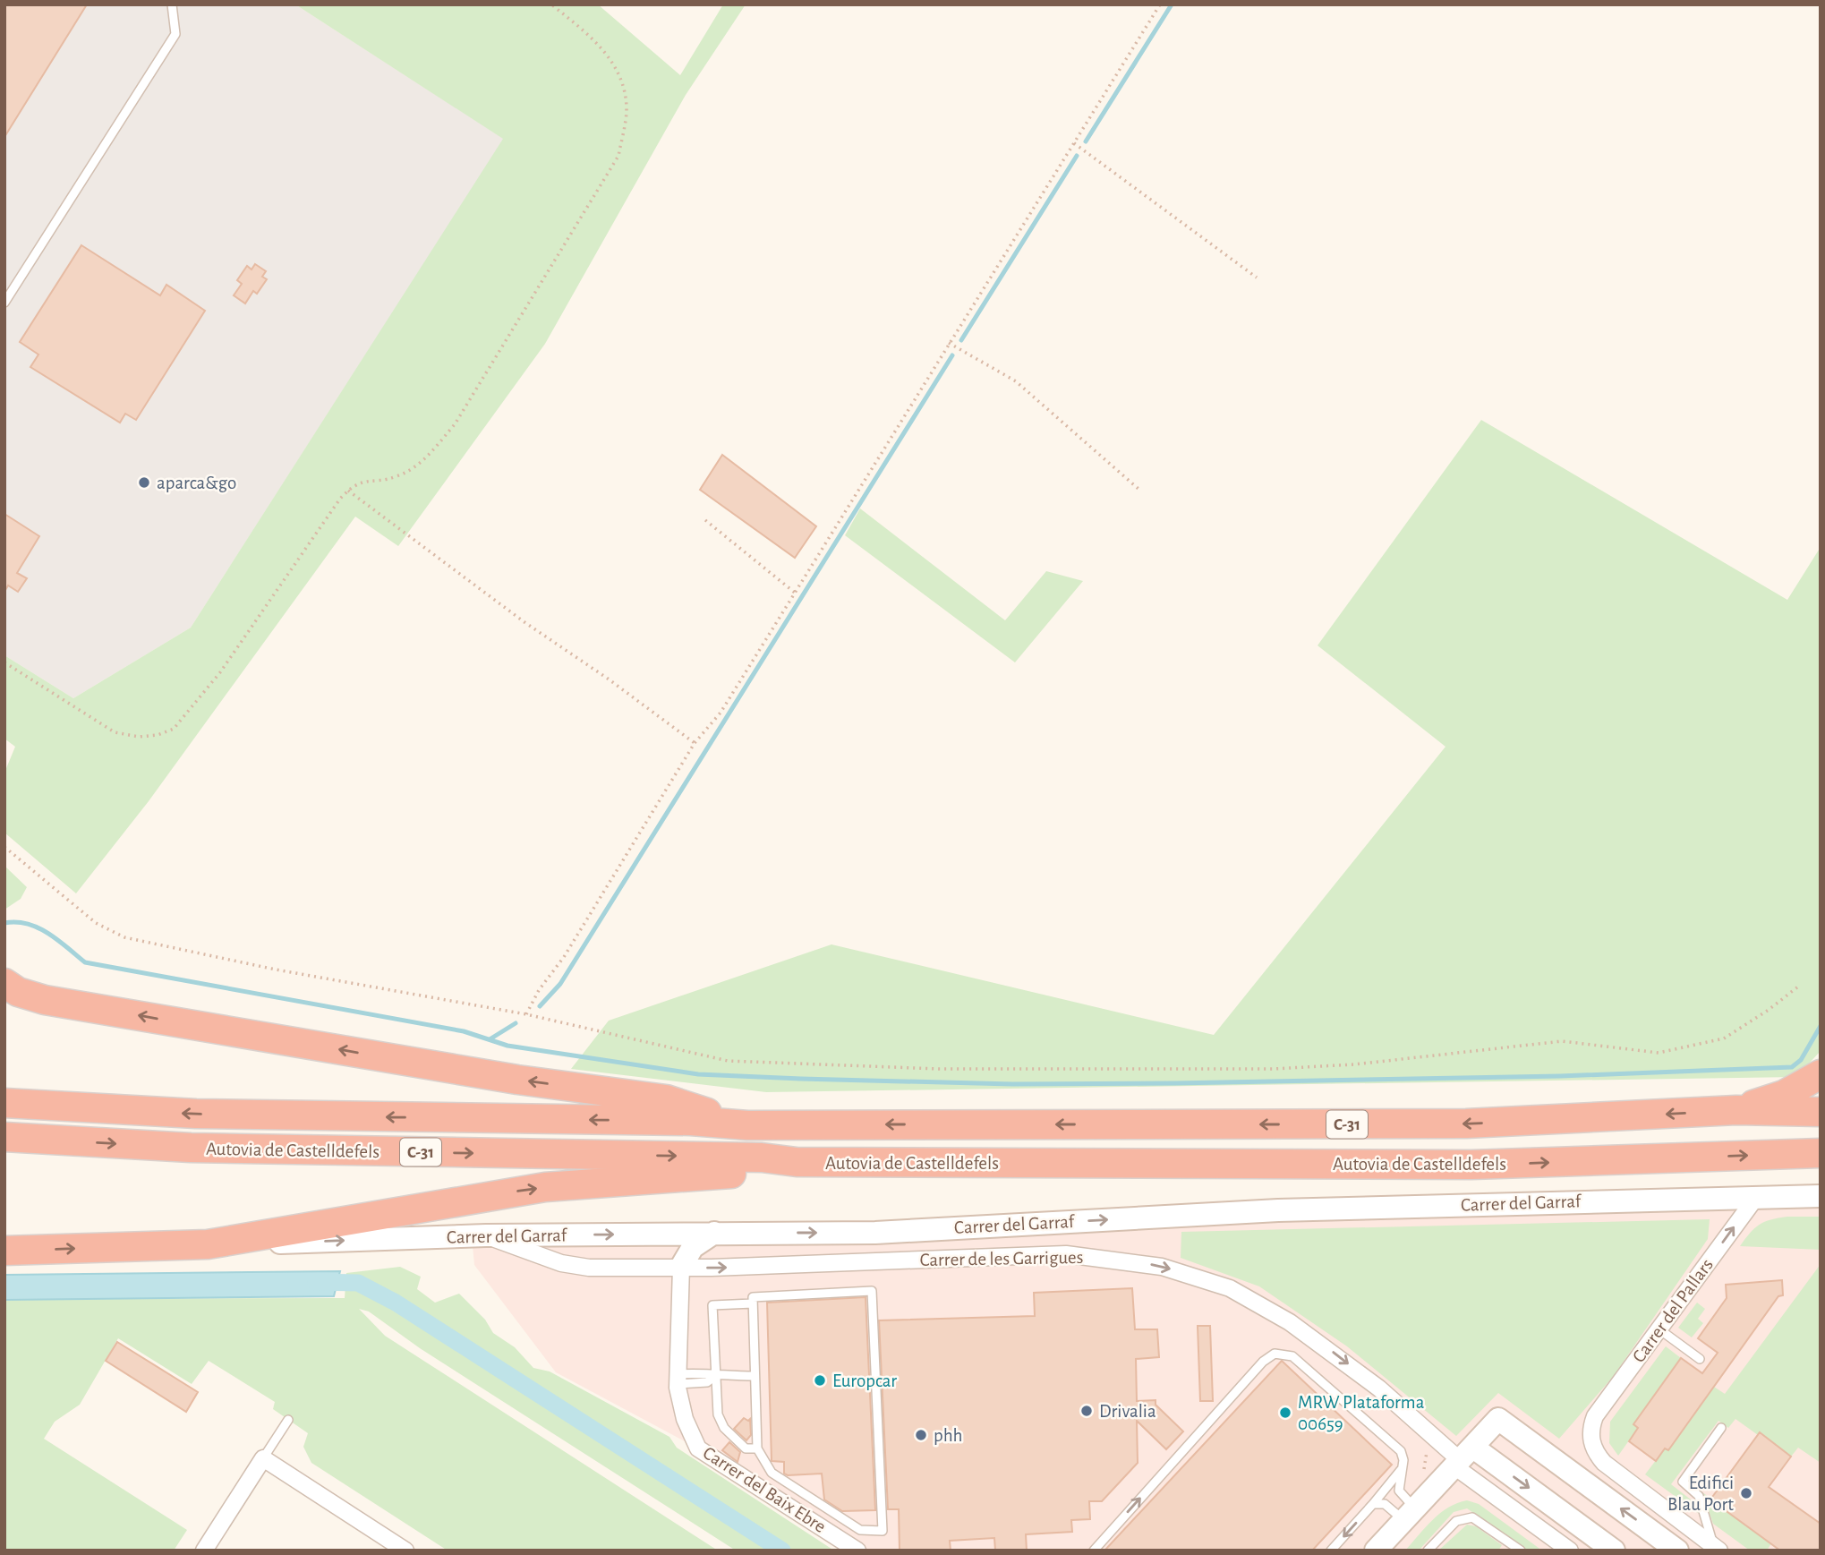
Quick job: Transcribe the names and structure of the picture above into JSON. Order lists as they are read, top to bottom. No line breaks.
{"streets":{"highway":["C-31","Autovia de Castelldefels"],"main road":["Carrer del Garraf"],"street":["Carrer de les Garrigues","Carrer del Pallars","Carrer del Baix Ebre"]},"crossings":[["Carrer del Garraf","Carrer de les Garrigues"],["Carrer del Garraf","Carrer del Pallars"],["Carrer de les Garrigues","Carrer del Baix Ebre"]],"one_way":["Carrer del Garraf","Carrer de les Garrigues","Carrer del Pallars"],"places":["aparca&go","Europcar","Drivalia","MRW Plataforma 00659","phh","Edifici Blau Port"]}
